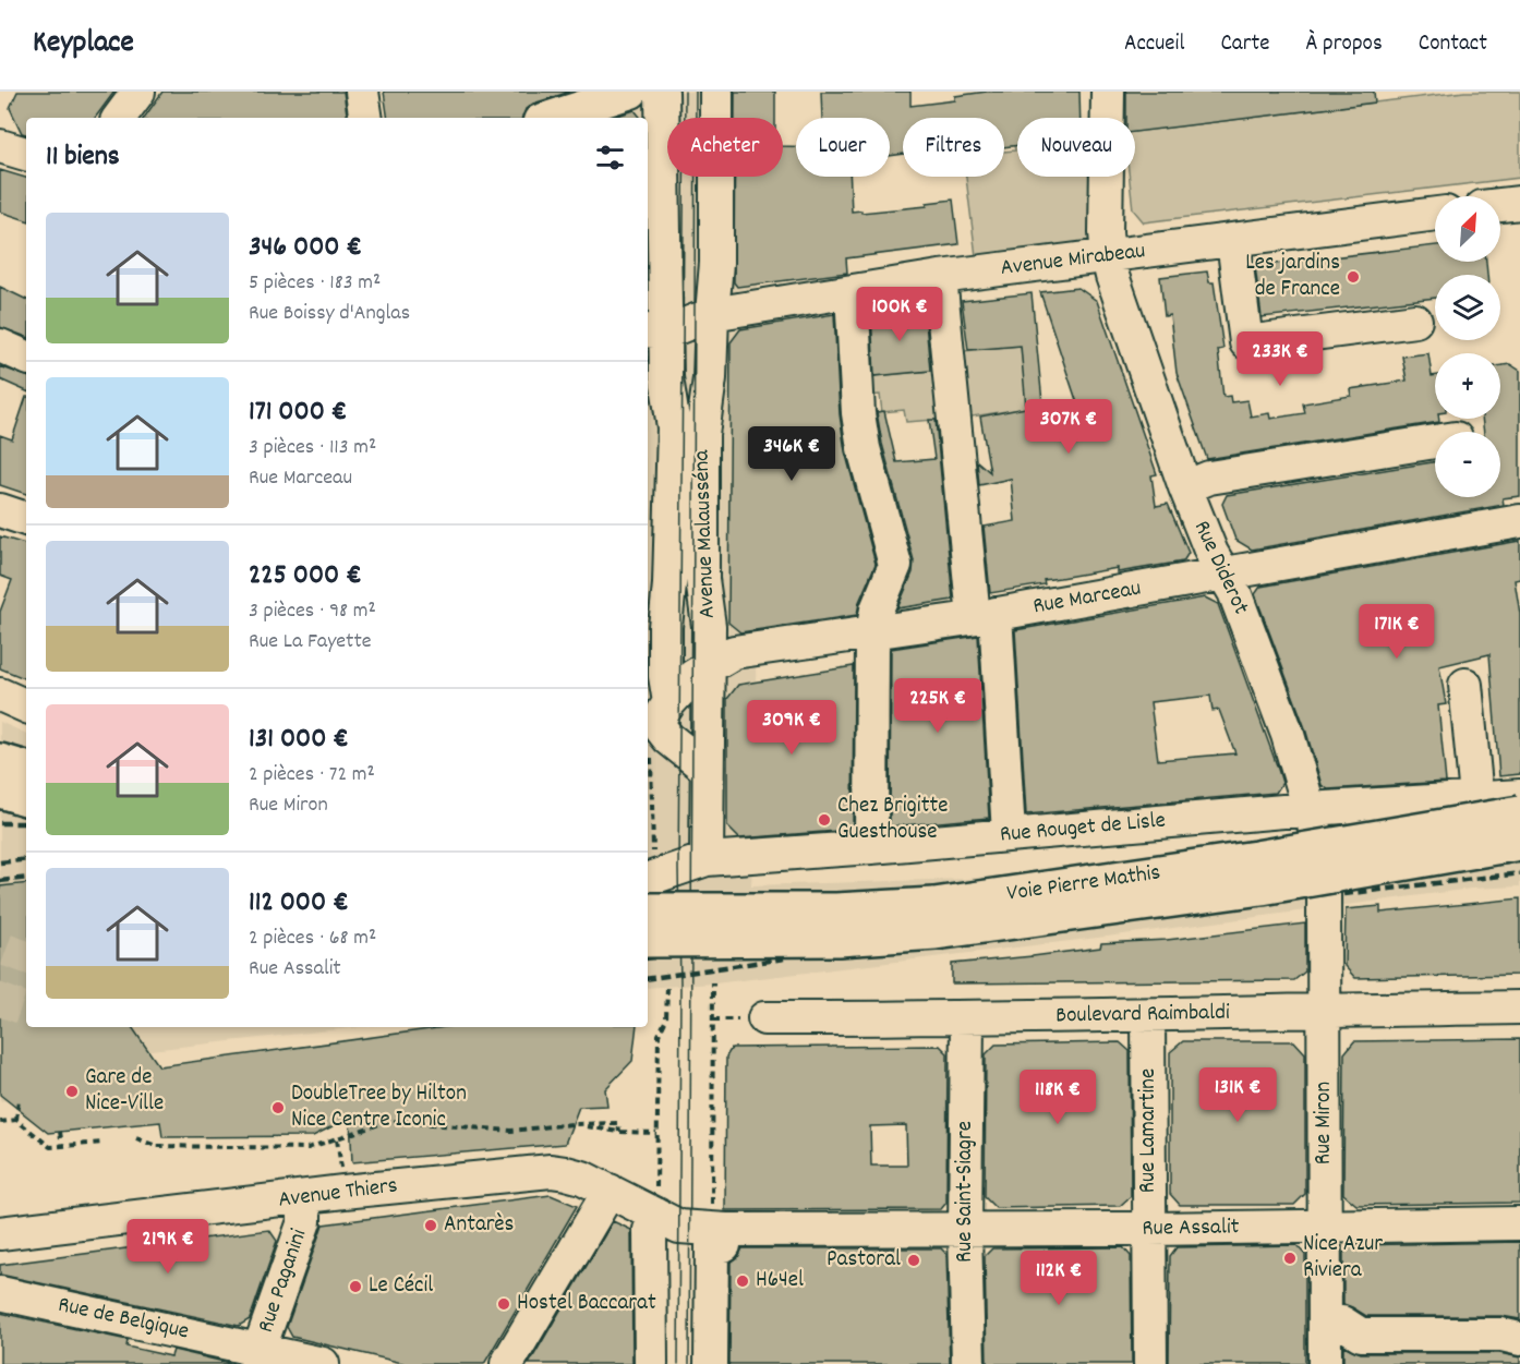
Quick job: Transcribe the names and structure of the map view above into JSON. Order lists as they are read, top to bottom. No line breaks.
{"streets":{"highway":["Voie Pierre Mathis"],"street":["Avenue Mirabeau","Avenue Malausséna","Rue Diderot","Rue Marceau","Rue Rouget de Lisle","Boulevard Raimbaldi","Rue Miron","Rue Lamartine","Rue Saint-Siagre","Avenue Thiers","Rue Assalit","Rue Paganini","Rue de Belgique"]},"crossings":[["Avenue Mirabeau","Avenue Malausséna"],["Avenue Mirabeau","Rue Diderot"],["Avenue Malausséna","Rue Marceau"],["Avenue Malausséna","Rue Rouget de Lisle"],["Rue Diderot","Rue Marceau"],["Rue Diderot","Rue Rouget de Lisle"],["Rue Diderot","Rue Miron"],["Boulevard Raimbaldi","Rue Miron"],["Boulevard Raimbaldi","Rue Lamartine"],["Boulevard Raimbaldi","Rue Saint-Siagre"],["Rue Miron","Rue Assalit"],["Rue Lamartine","Rue Assalit"],["Rue Saint-Siagre","Rue Assalit"],["Avenue Thiers","Rue Assalit"],["Avenue Thiers","Rue Paganini"],["Rue Paganini","Rue de Belgique"]],"places":["Les jardins de France","Chez Brigitte Guesthouse","Gare de Nice-Ville","DoubleTree by Hilton Nice Centre Iconic","Antarès","Nice Azur Riviera","Pastoral","H64el","Le Cécil","Hostel Baccarat"],"north":"top right","page":{"header":"Keyplace","nav":["Accueil","Carte","À propos","Contact"],"chip":["Acheter","Louer","Filtres","Nouveau"],"heading":"11 biens","map_buttons":["+","−"],"list":[{"name":"346 000 €","note":"5 pièces · 183 m² · Rue Boissy d'Anglas"},{"name":"171 000 €","note":"3 pièces · 113 m² · Rue Marceau"},{"name":"225 000 €","note":"3 pièces · 98 m² · Rue La Fayette"},{"name":"131 000 €","note":"2 pièces · 72 m² · Rue Miron"},{"name":"112 000 €","note":"2 pièces · 68 m² · Rue Assalit"}],"price":["100K €","233K €","307K €","346K €","171K €","225K €","309K €","131K €","118K €","219K €","112K €"]}}
